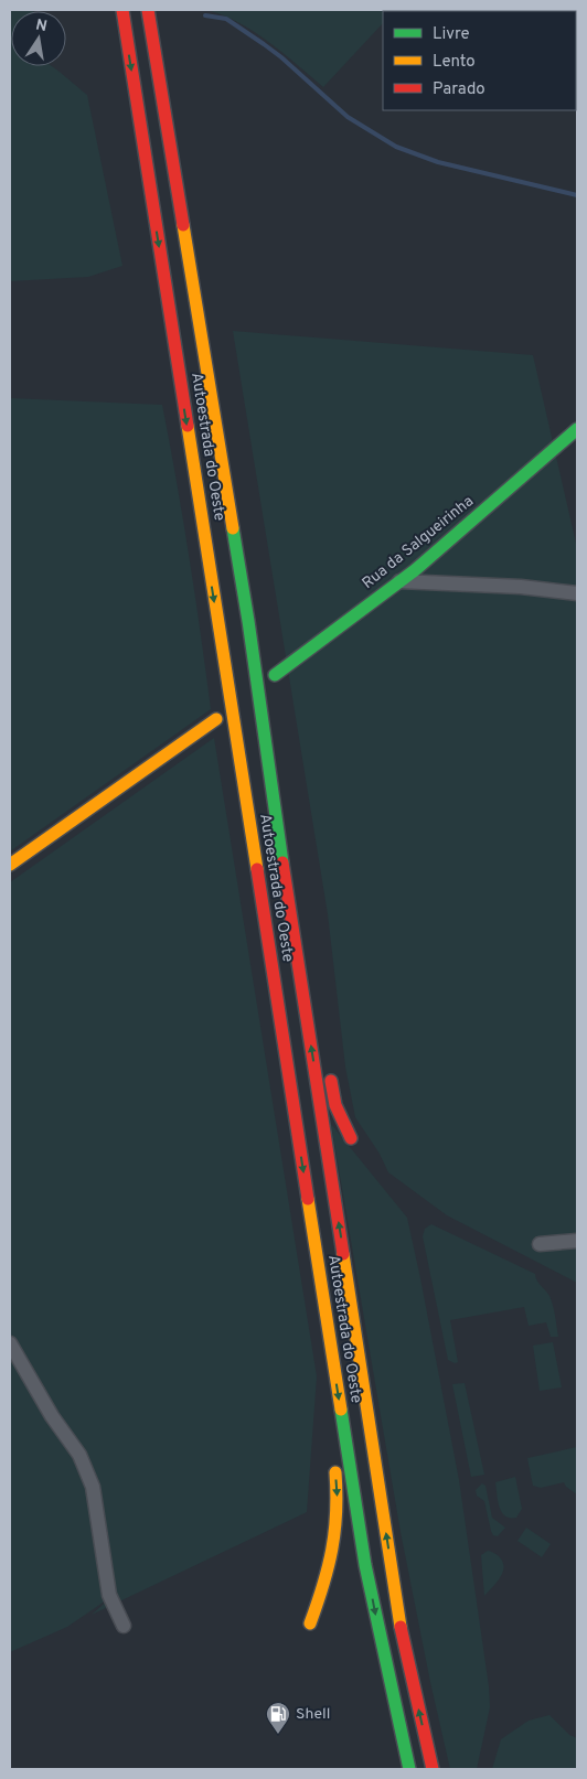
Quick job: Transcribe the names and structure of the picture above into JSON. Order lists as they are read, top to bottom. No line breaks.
{"streets":{"main road":["Autoestrada do Oeste","Rua da Salgueirinha"]},"places":{"fuel station":["Shell"]},"legend":["Livre","Lento","Parado"],"north":"top"}
